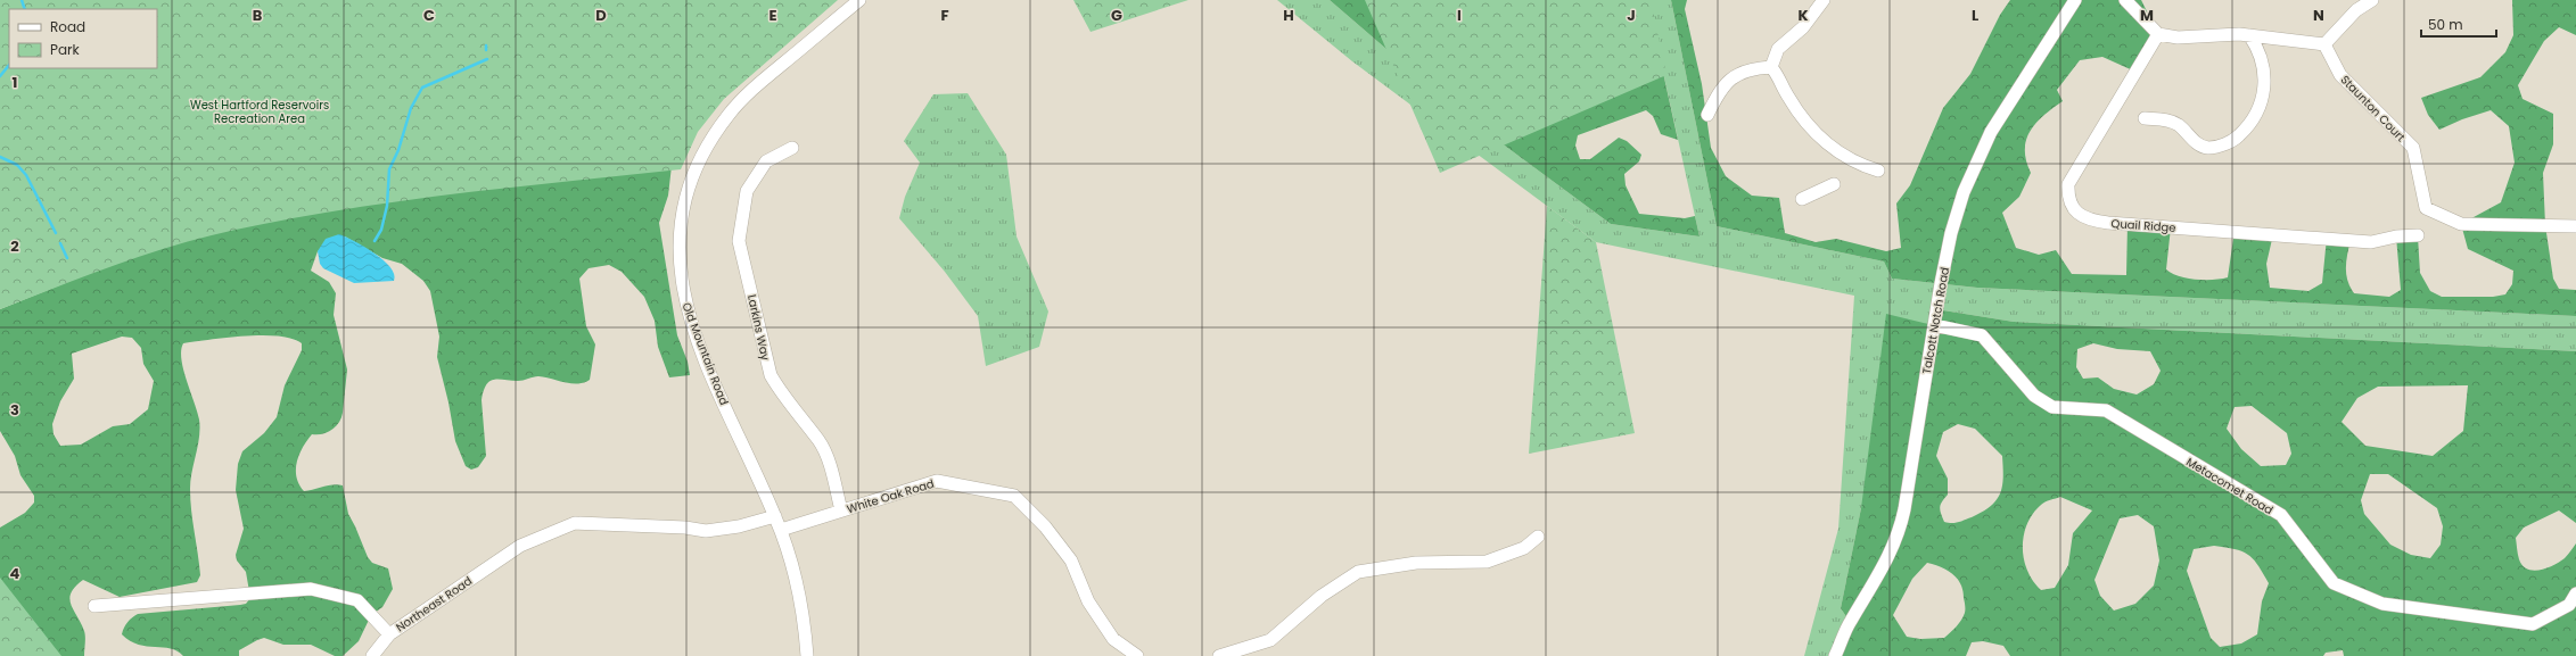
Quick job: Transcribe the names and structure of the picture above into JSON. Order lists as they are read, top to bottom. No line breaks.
{"streets":{"street":["Staunton Court","Quail Ridge","Talcott Notch Road","Larkins Way","Old Mountain Road","Metacomet Road","White Oak Road","Northeast Road"]},"crossings":[["Talcott Notch Road","Metacomet Road"],["Larkins Way","White Oak Road"],["Old Mountain Road","White Oak Road"],["Old Mountain Road","Northeast Road"]],"parks":["West Hartford Reservoirs Recreation Area"],"legend":["Road","Park"],"scale_bar":"50 m","grid":{"columns":["B","C","D","E","F","G","H","I","J","K","L","M","N"],"rows":["1","2","3","4"]}}
